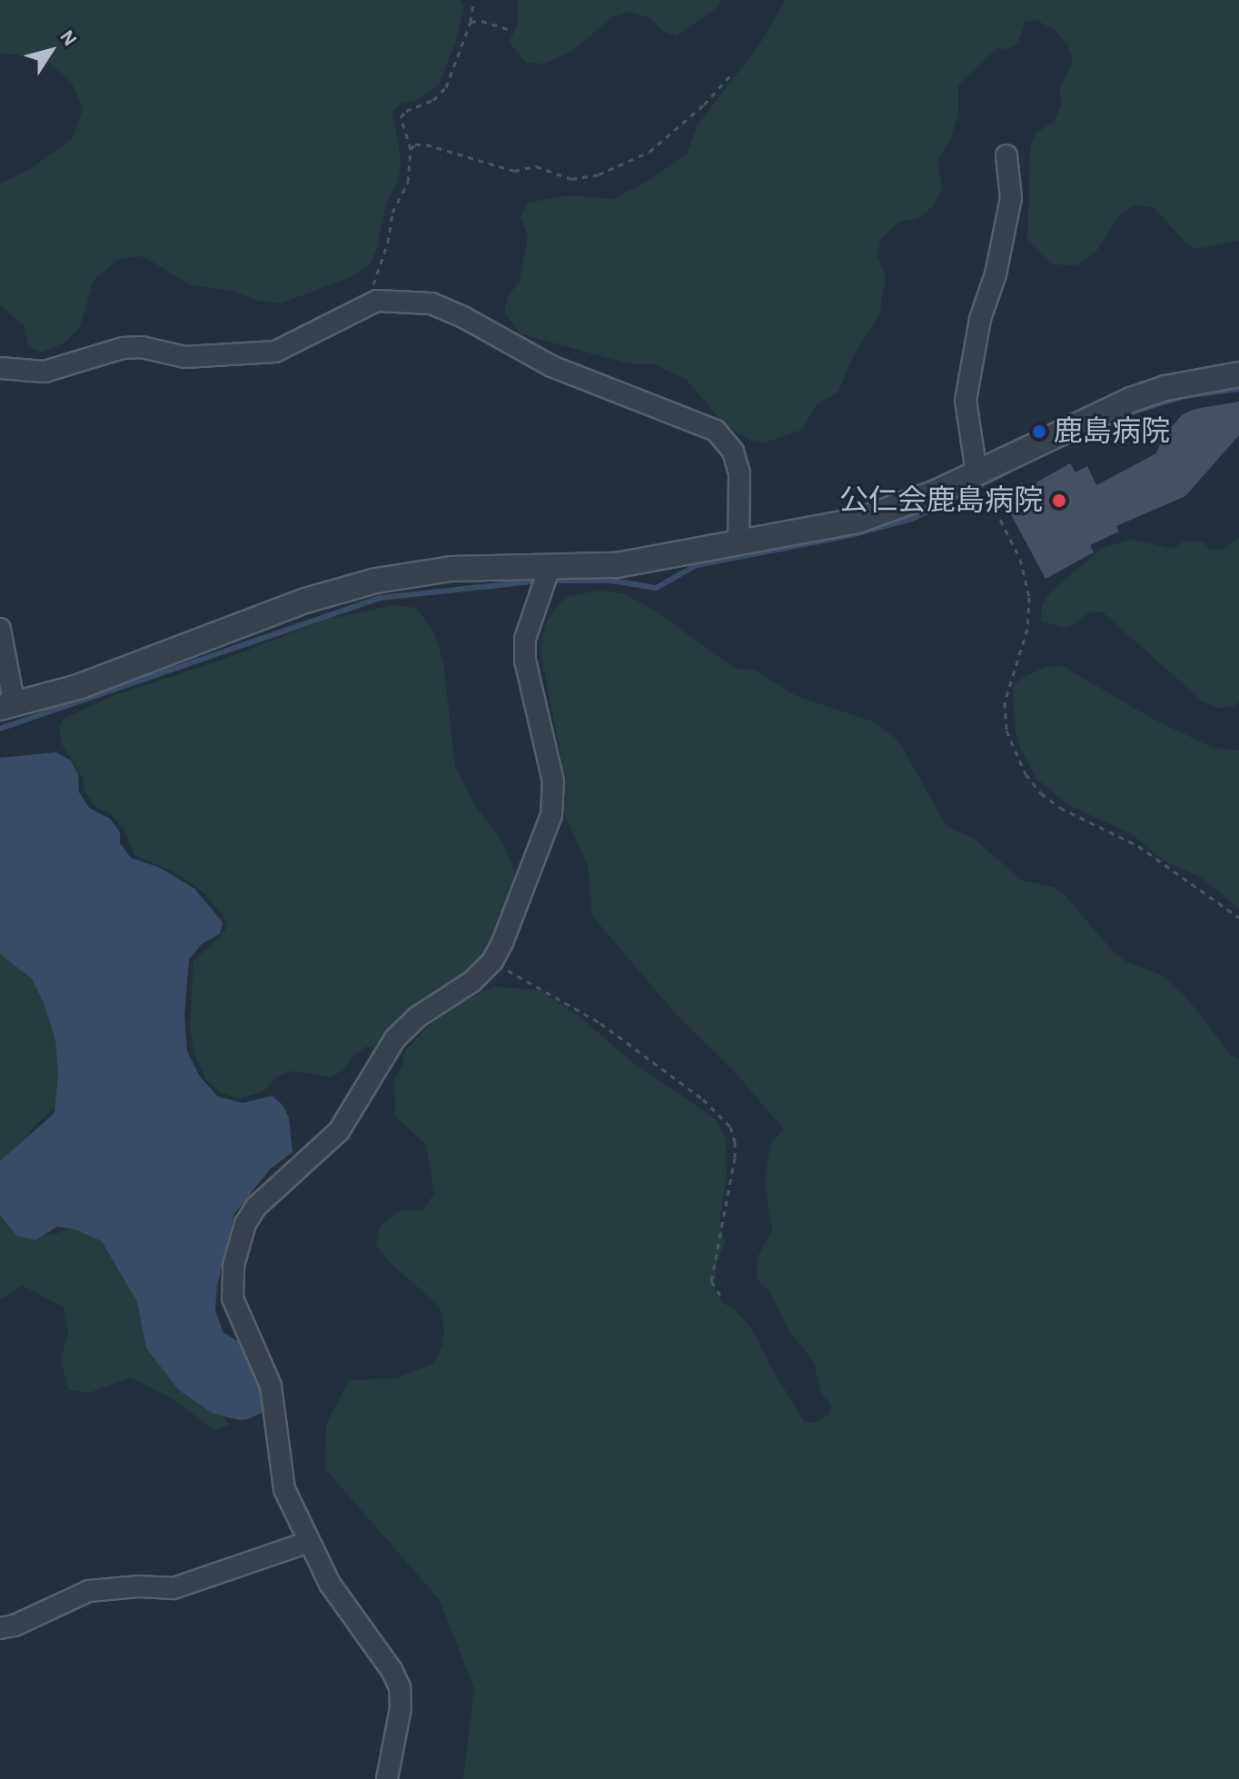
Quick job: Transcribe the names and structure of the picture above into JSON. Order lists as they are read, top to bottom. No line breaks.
{"places":["鹿島病院","公仁会鹿島病院"],"north":"top right"}
